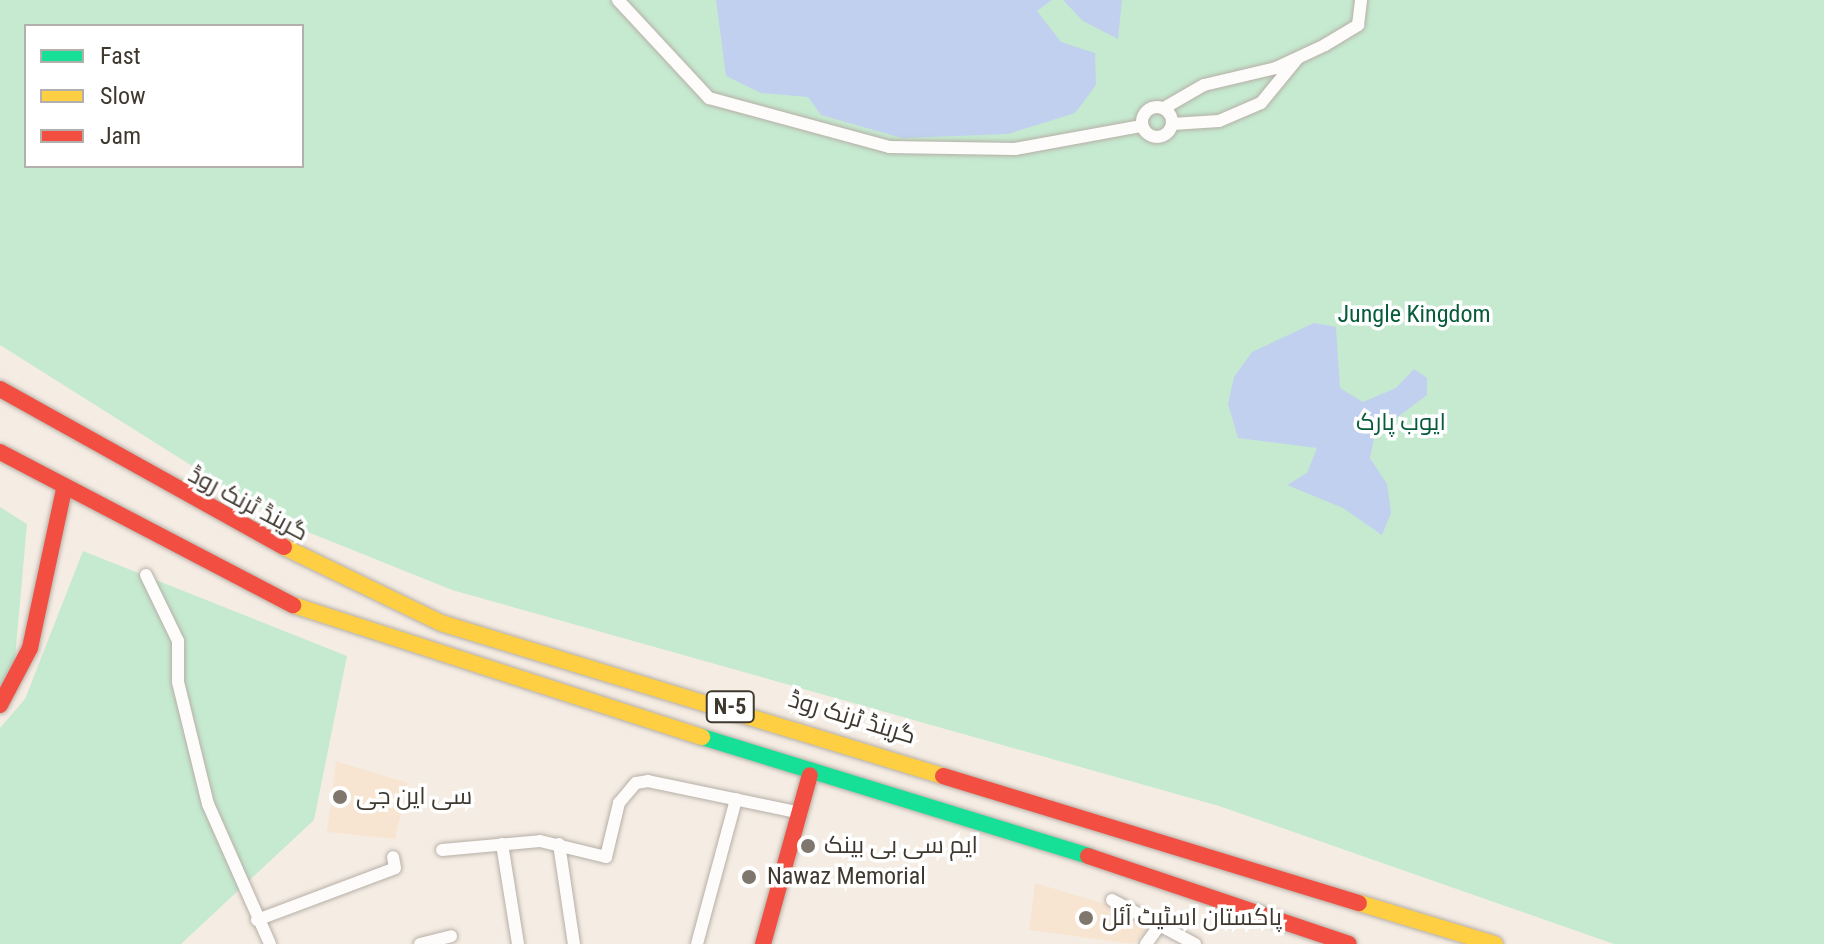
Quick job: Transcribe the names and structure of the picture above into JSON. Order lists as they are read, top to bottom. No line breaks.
{"streets":{"main road":["گرینڈ ٹرنک روڈ","N-5"]},"parks":["Jungle Kingdom","ایوب پارک"],"places":["سی این جی","ایم سی بی بینک","Nawaz Memorial","پاکستان اسٹیٹ آئل"],"legend":["Fast","Slow","Jam"]}
